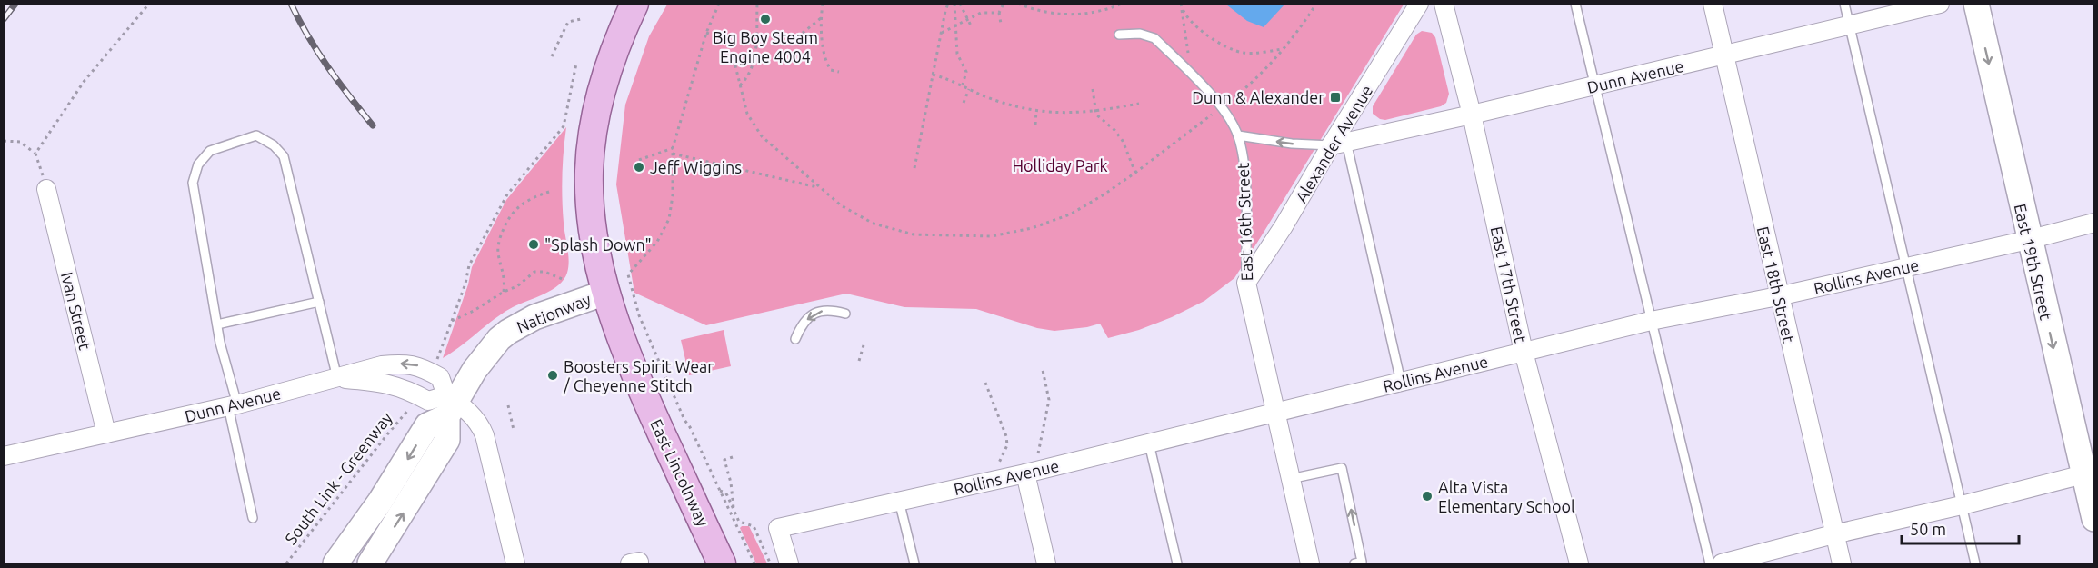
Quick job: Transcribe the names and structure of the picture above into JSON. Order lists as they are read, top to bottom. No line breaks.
{"streets":{"main road":["East 19th Street","Nationway","East Lincolnway"],"street":["Dunn Avenue","Alexander Avenue","East 16th Street","Rollins Avenue","East 17th Street","East 18th Street","Ivan Street"],"path":["South Link - Greenway"]},"crossings":[["Dunn Avenue","Alexander Avenue"],["Dunn Avenue","East 17th Street"],["Dunn Avenue","East 18th Street"],["Dunn Avenue","Ivan Street"],["Dunn Avenue","Nationway"],["Alexander Avenue","East 16th Street"],["East 16th Street","Rollins Avenue"],["East 19th Street","Rollins Avenue"],["Rollins Avenue","East 17th Street"],["Rollins Avenue","East 18th Street"],["Nationway","East Lincolnway"]],"one_way":["East 19th Street"],"parks":["Holliday Park"],"places":{"other":["Big Boy Steam Engine 4004","Jeff Wiggins","\"Splash Down\"","Boosters Spirit Wear / Cheyenne Stitch","Alta Vista Elementary School"],"transit":["Dunn & Alexander"]},"scale_bar":"50 m"}
